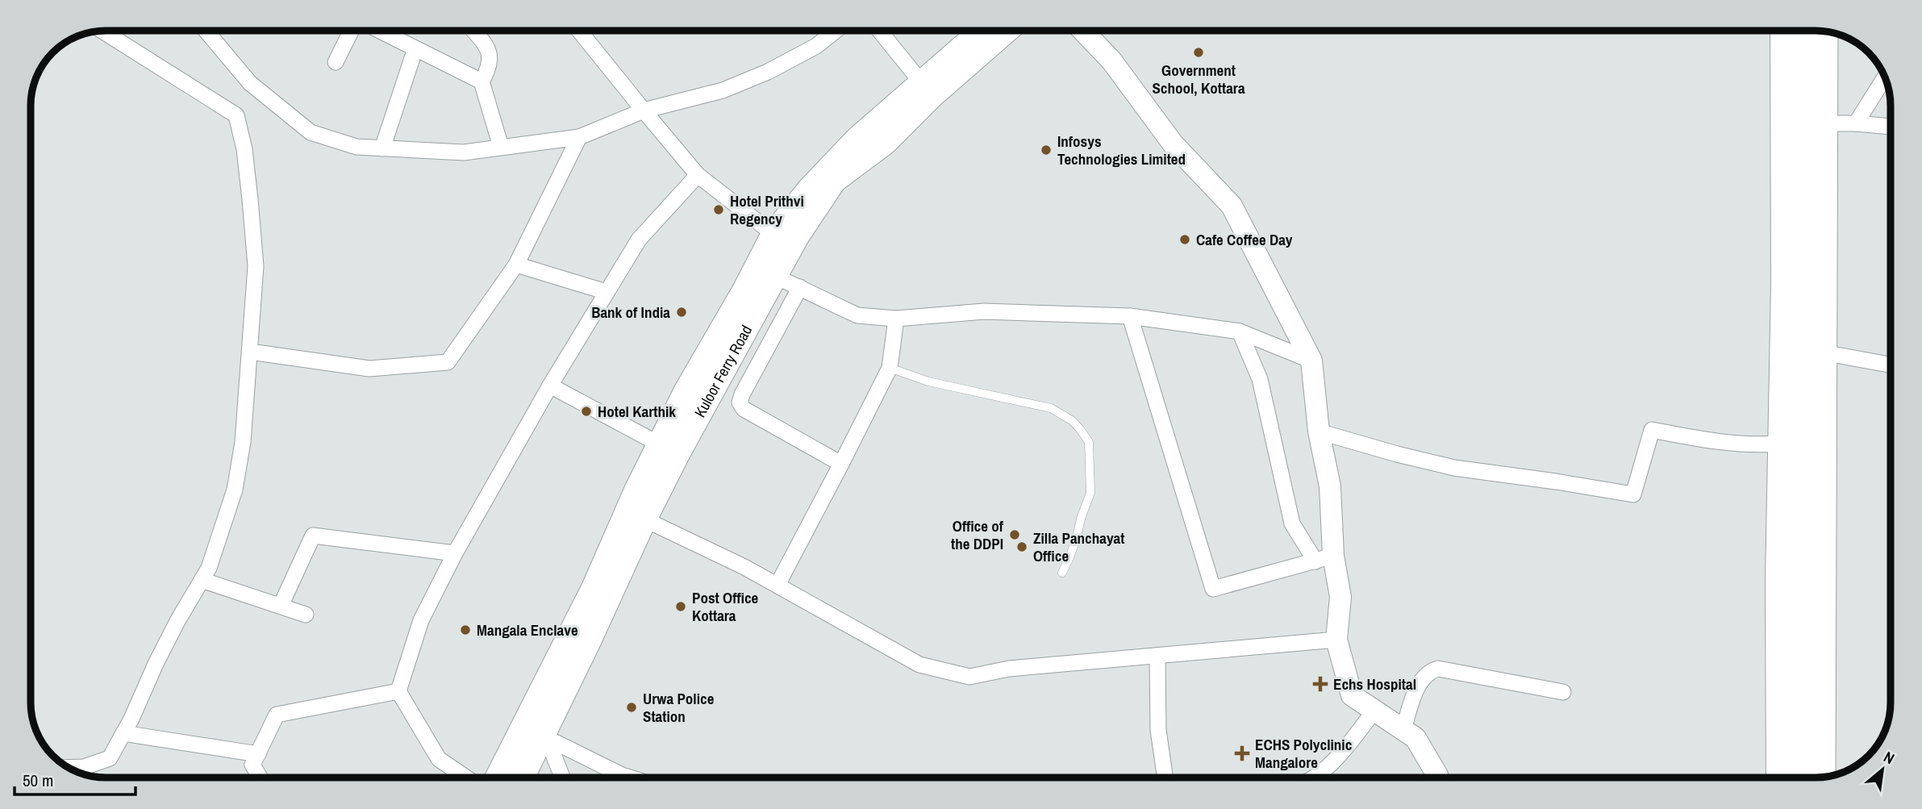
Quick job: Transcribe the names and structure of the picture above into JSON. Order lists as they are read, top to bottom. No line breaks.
{"streets":{"main road":["Kuloor Ferry Road"]},"places":{"other":["Government School, Kottara","Infosys Technologies Limited","Hotel Prithvi Regency","Cafe Coffee Day","Bank of India","Hotel Karthik","Office of the DDPI","Zilla Panchayat Office","Post Office Kottara","Mangala Enclave","Urwa Police Station"],"health":["Echs Hospital","ECHS Polyclinic Mangalore"]},"scale_bar":"50 m","north":"top right"}
